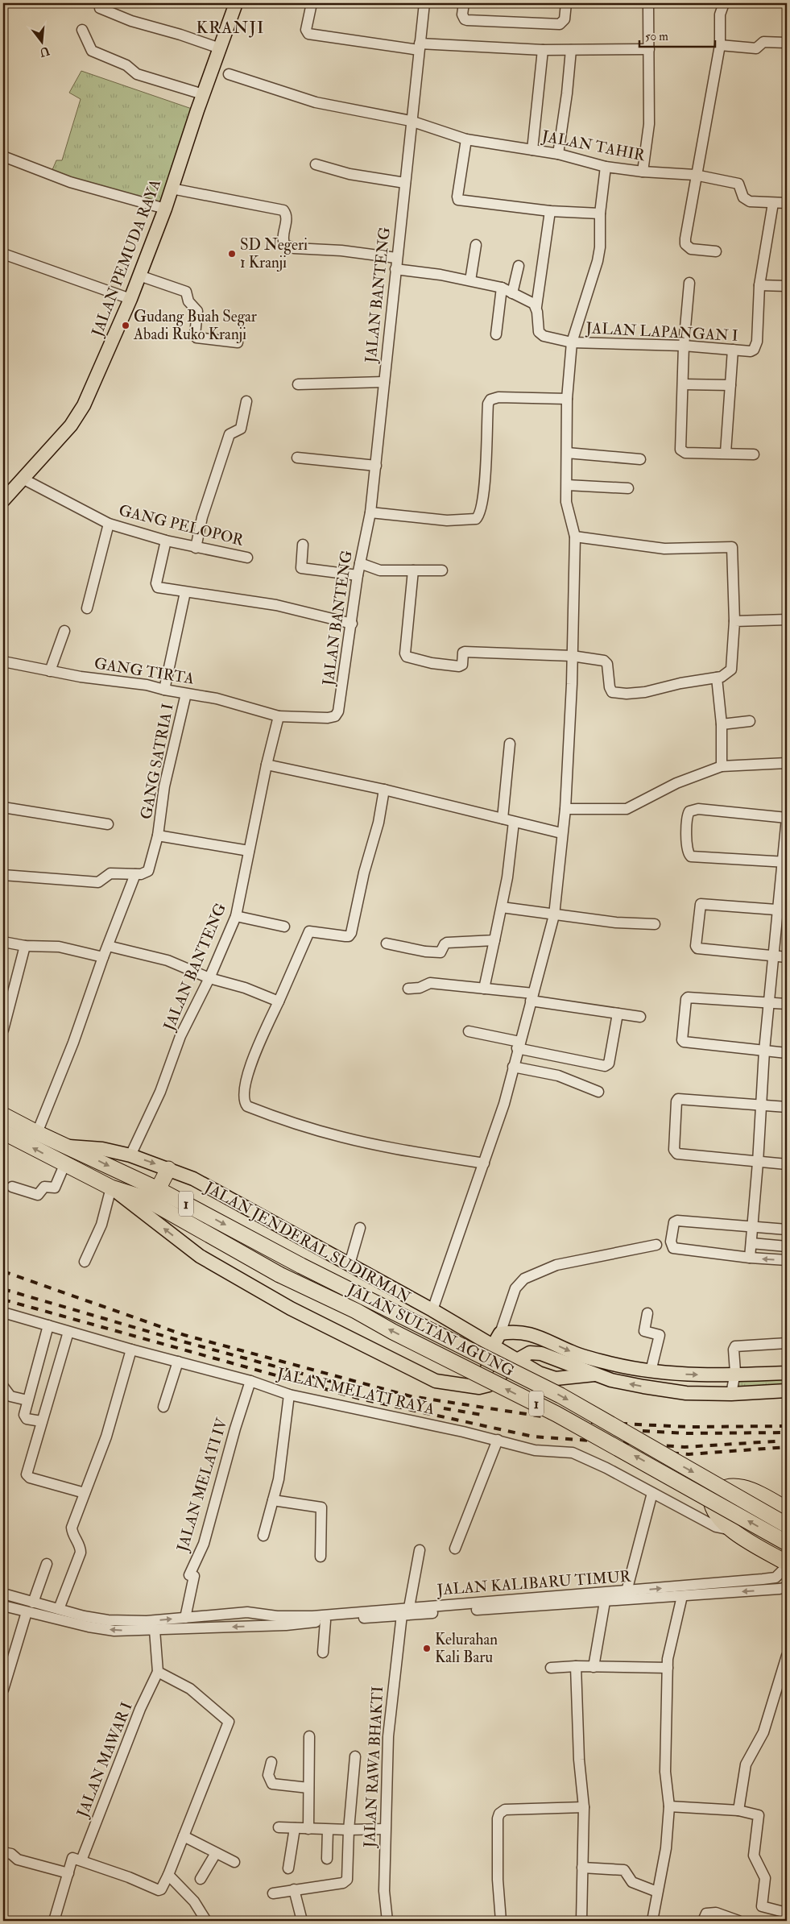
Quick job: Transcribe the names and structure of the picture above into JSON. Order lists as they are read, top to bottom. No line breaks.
{"streets":{"highway":["1","JALAN JENDERAL SUDIRMAN","JALAN SULTAN AGUNG"],"main road":["JALAN PEMUDA RAYA"],"street":["JALAN TAHIR","JALAN BANTENG","JALAN LAPANGAN I","GANG PELOPOR","GANG TIRTA","GANG SATRIA I","JALAN MELATI RAYA","JALAN MELATI IV","JALAN KALIBARU TIMUR","JALAN MAWAR I","JALAN RAWA BHAKTI"]},"crossings":[["JALAN TAHIR","JALAN BANTENG"],["JALAN PEMUDA RAYA","GANG PELOPOR"],["JALAN BANTENG","GANG TIRTA"],["JALAN BANTENG","JALAN JENDERAL SUDIRMAN"],["GANG TIRTA","GANG SATRIA I"],["1","JALAN SULTAN AGUNG"],["JALAN JENDERAL SUDIRMAN","JALAN SULTAN AGUNG"],["JALAN MELATI RAYA","JALAN MELATI IV"],["JALAN MELATI IV","JALAN KALIBARU TIMUR"],["JALAN KALIBARU TIMUR","JALAN RAWA BHAKTI"]],"districts":["KRANJI"],"places":["SD Negeri 1 Kranji","Gudang Buah Segar Abadi Ruko Kranji","Kelurahan Kali Baru"],"scale_bar":"50 m","north":"bottom"}
